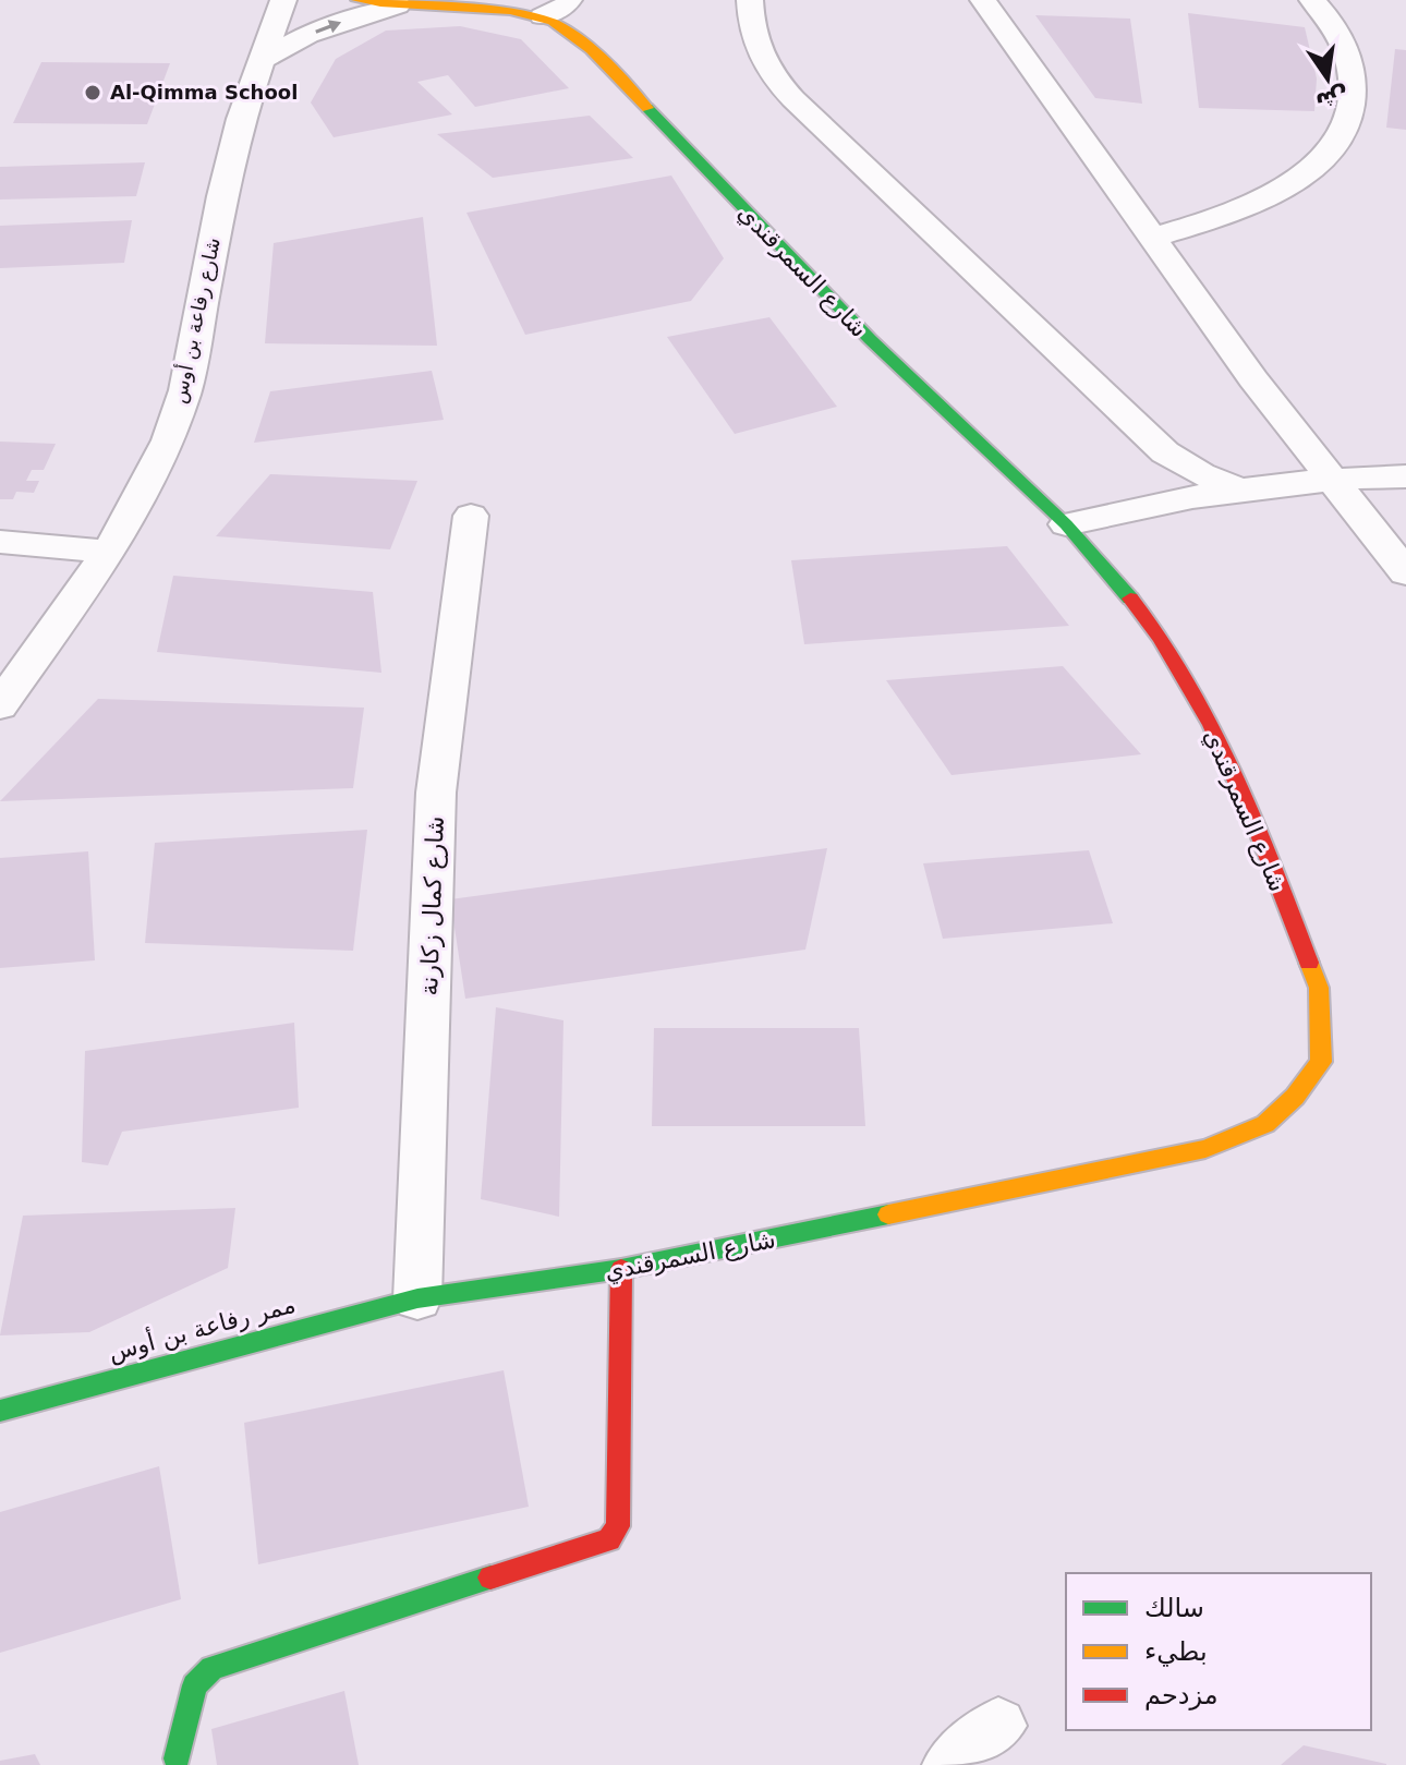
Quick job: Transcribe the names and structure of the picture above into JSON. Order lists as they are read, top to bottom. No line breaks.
{"streets":{"street":["شارع السمرقندي","شارع رفاعة بن أوس","شارع كمال زكارنة","ممر رفاعة بن أوس"]},"crossings":[["شارع السمرقندي","شارع رفاعة بن أوس"],["شارع السمرقندي","شارع كمال زكارنة"],["شارع السمرقندي","ممر رفاعة بن أوس"],["شارع كمال زكارنة","ممر رفاعة بن أوس"]],"places":["Al-Qimma School"],"legend":["سالك","بطيء","مزدحم"],"north":"bottom"}
